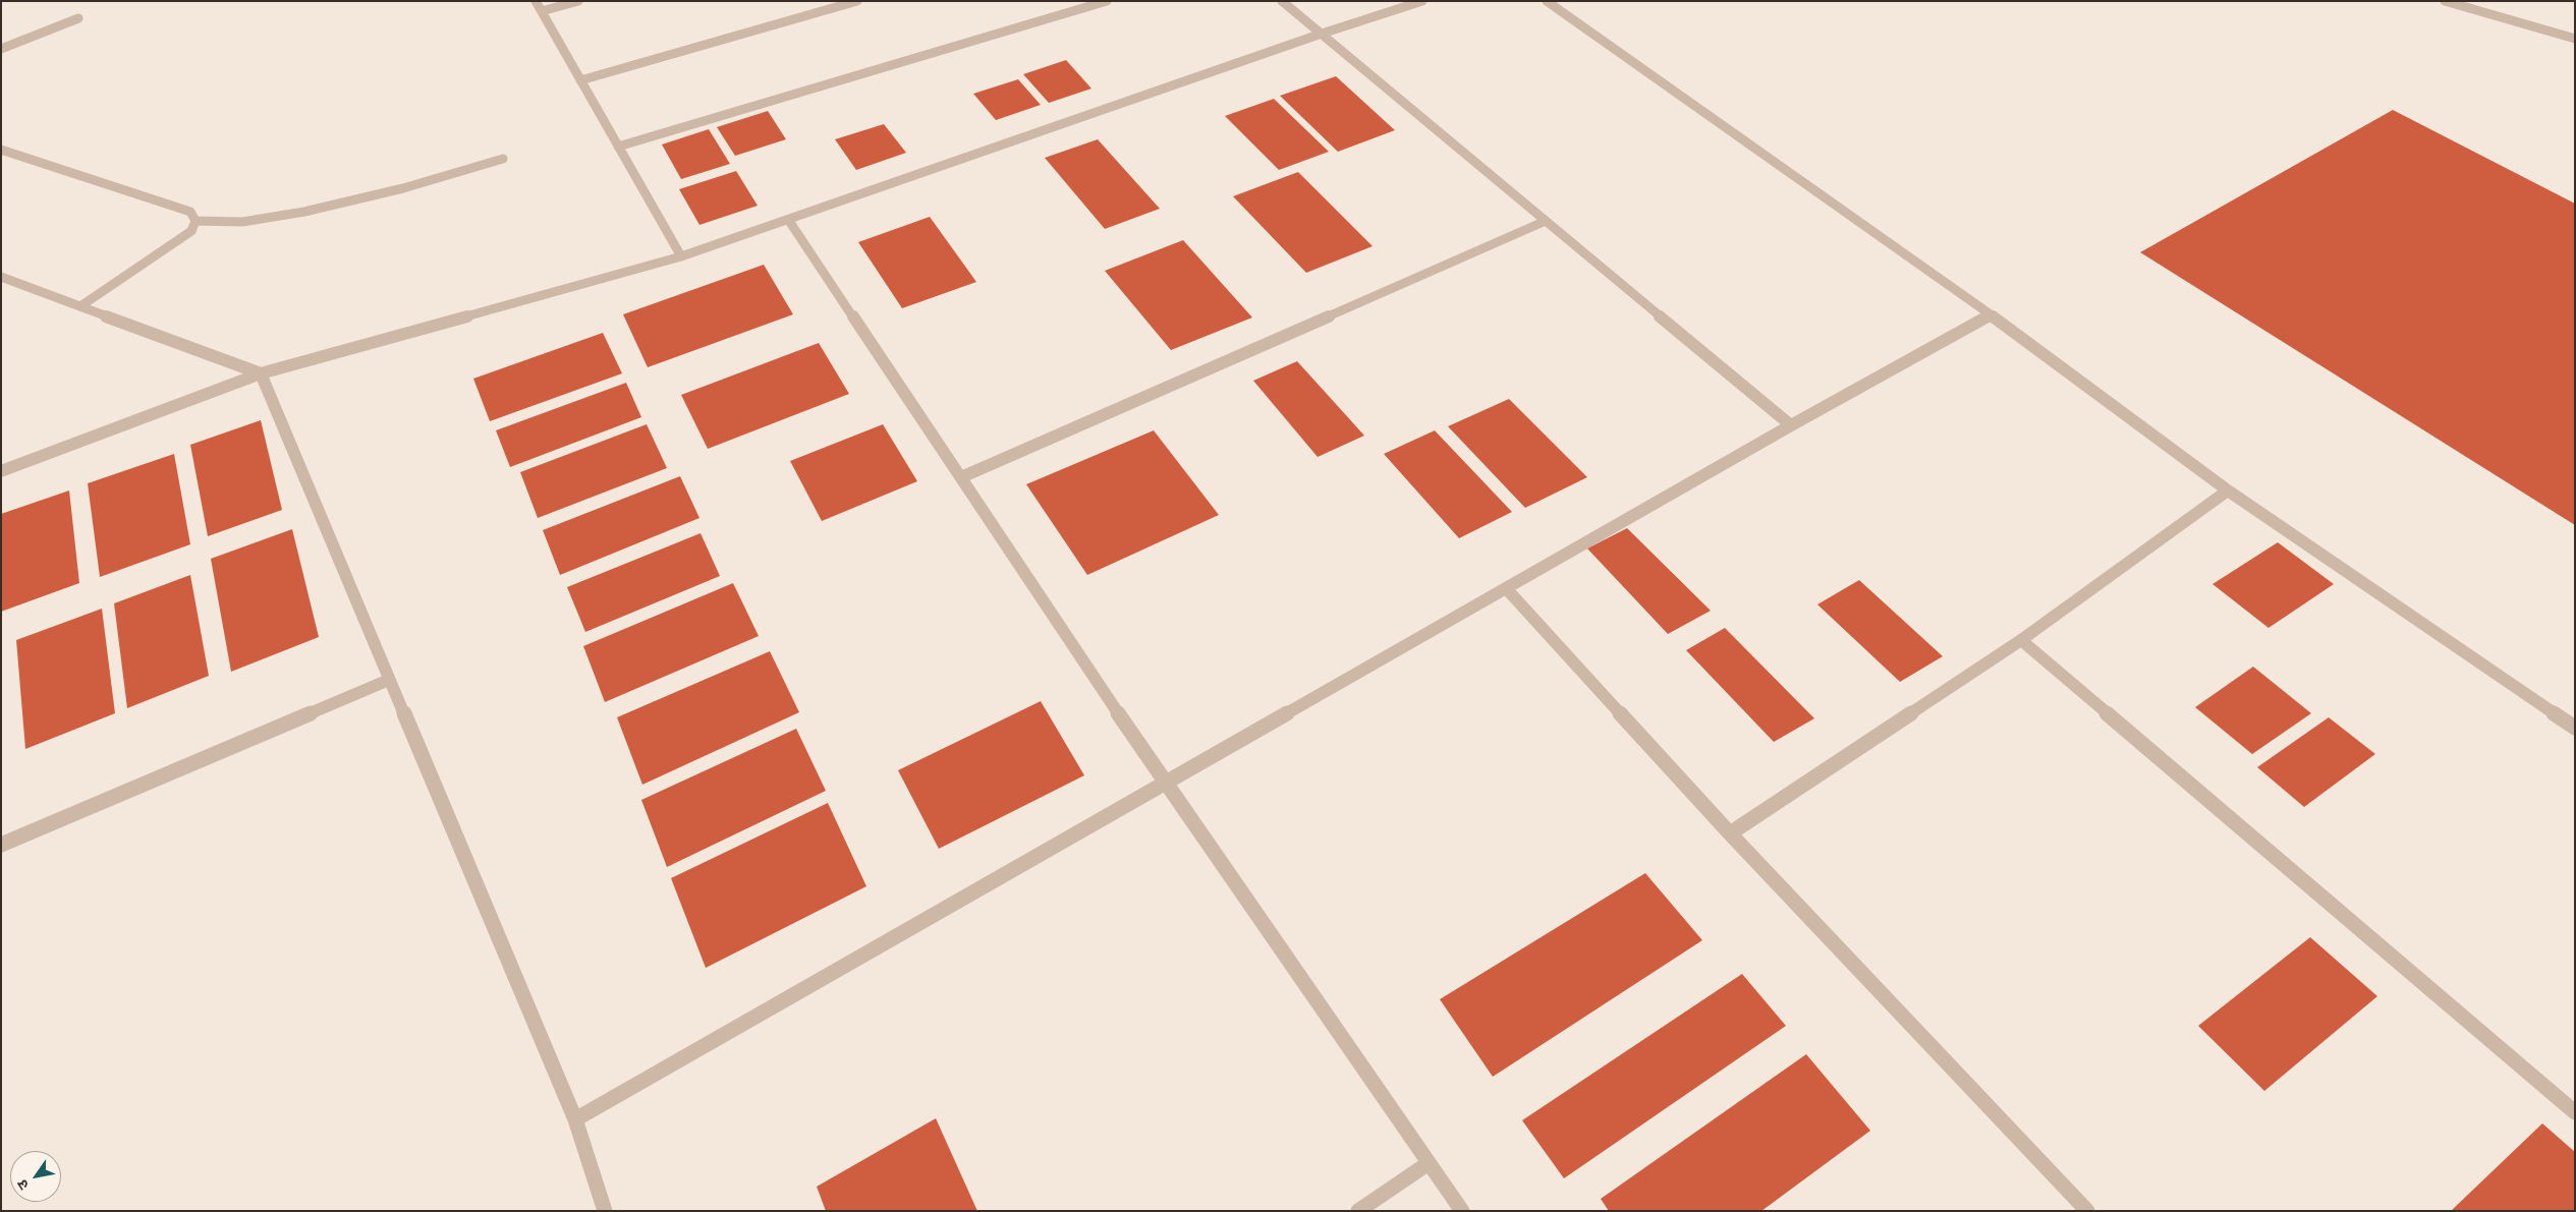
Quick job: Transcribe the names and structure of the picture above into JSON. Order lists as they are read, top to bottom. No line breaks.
{"north":"bottom left"}
